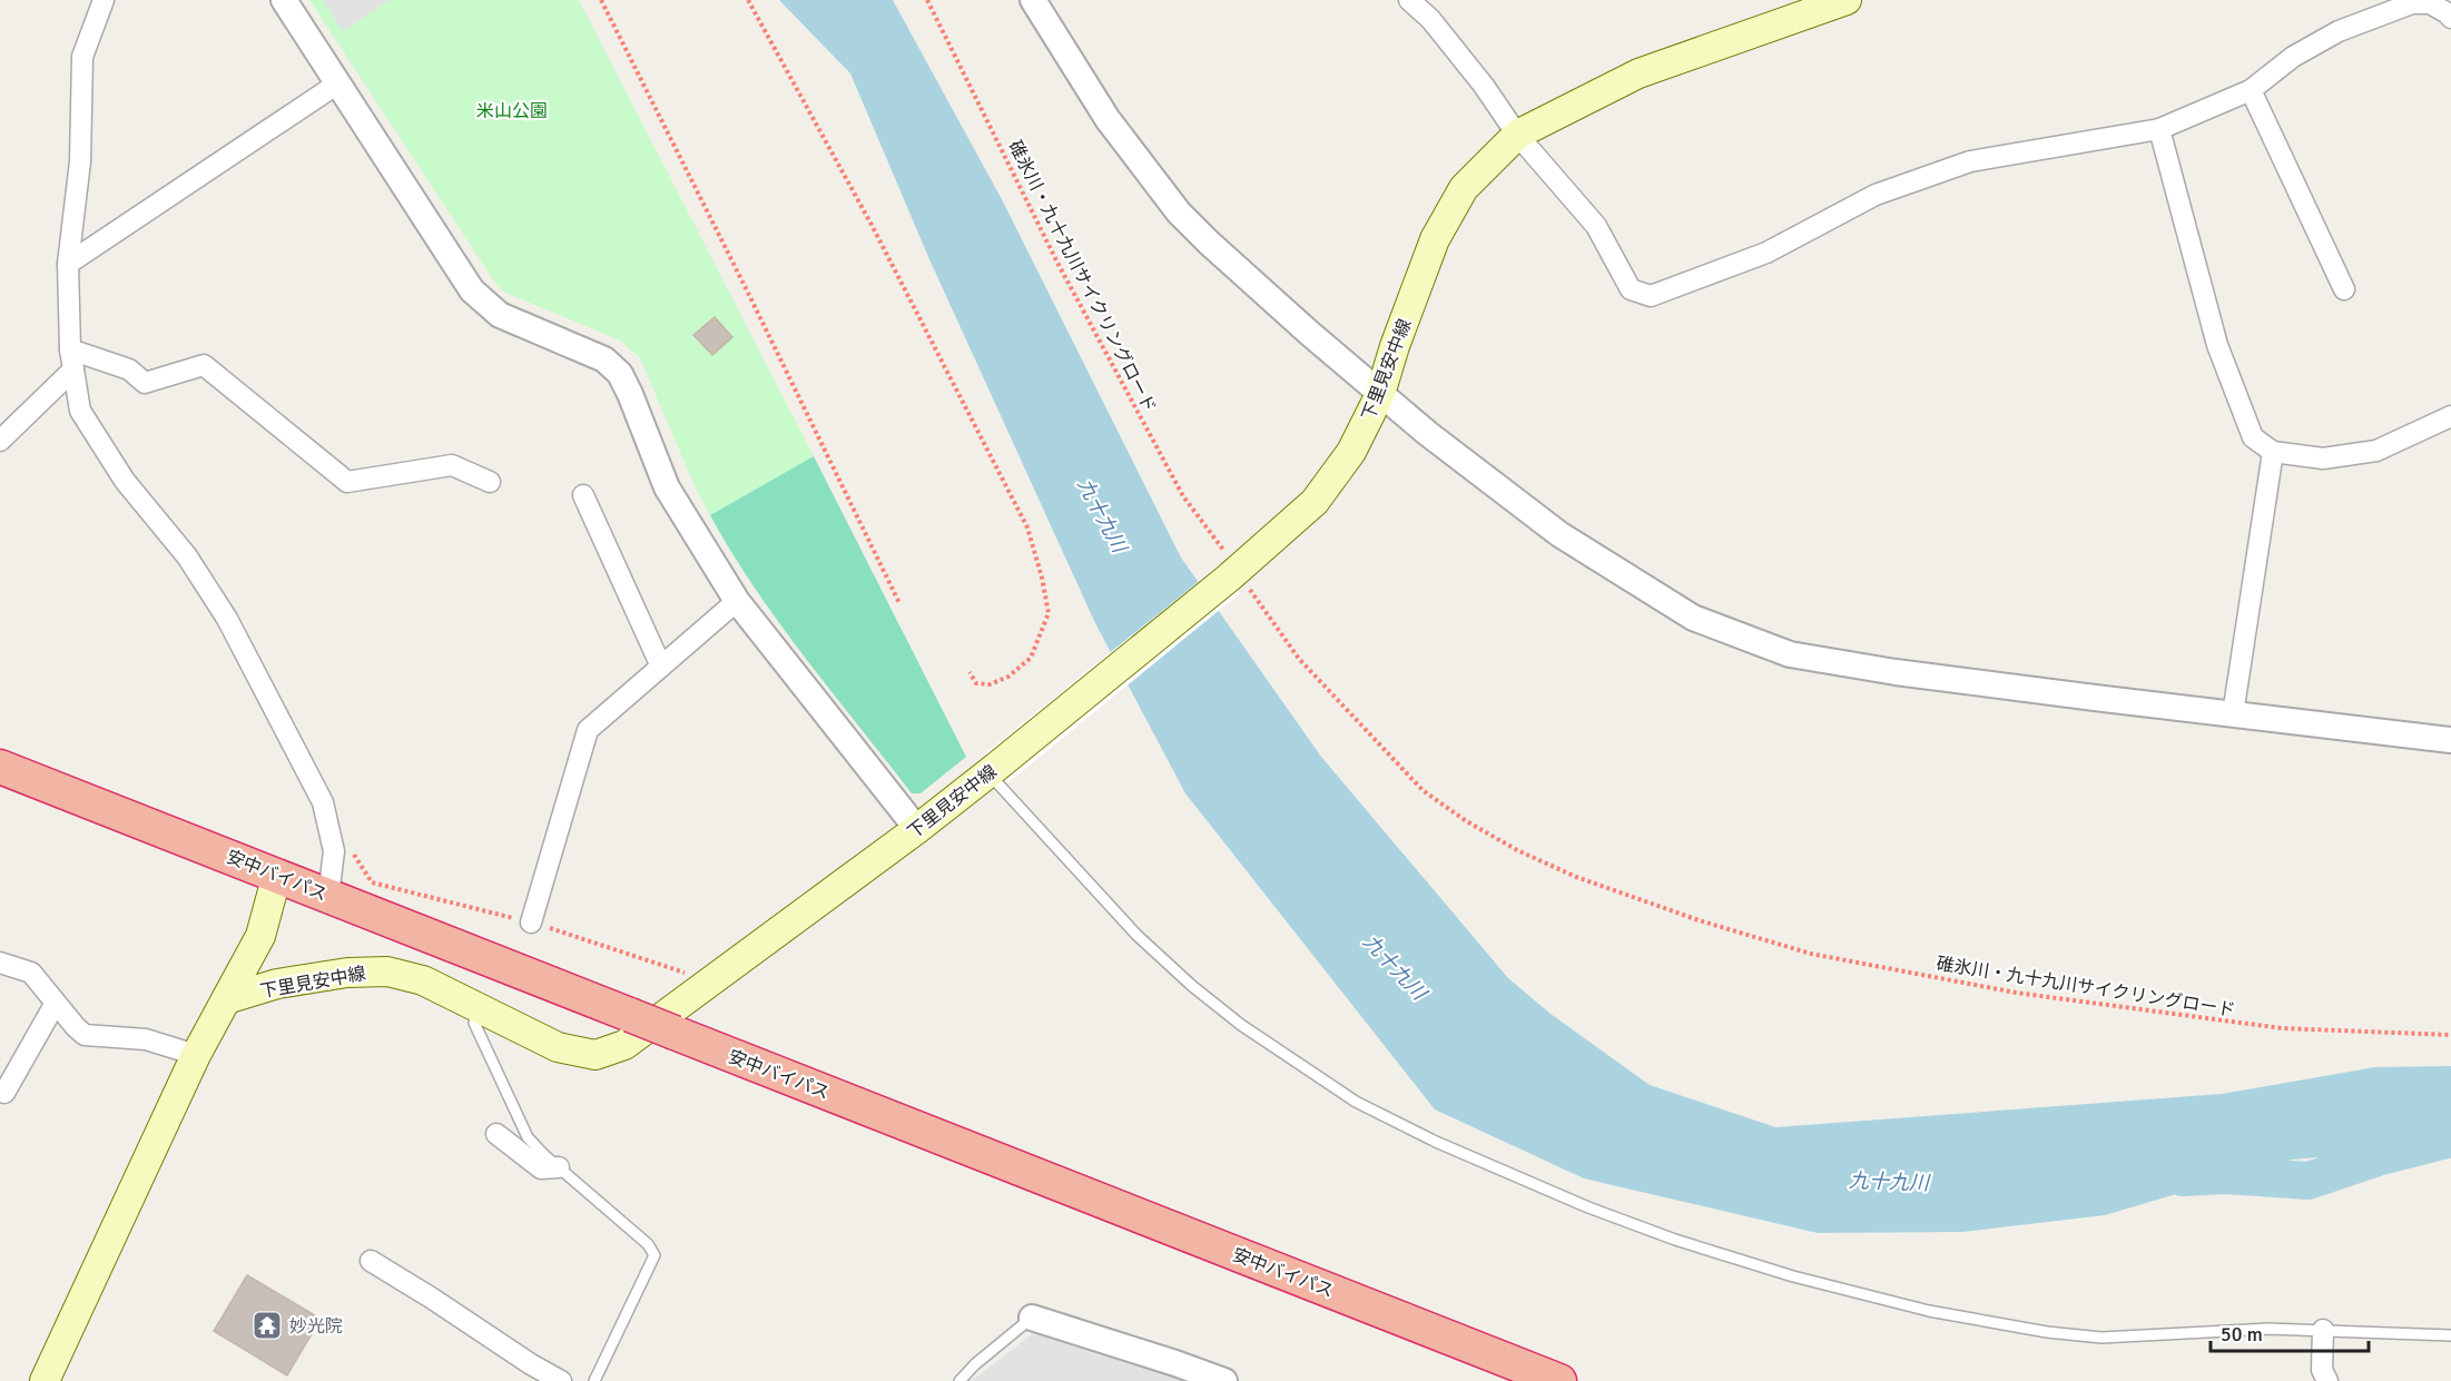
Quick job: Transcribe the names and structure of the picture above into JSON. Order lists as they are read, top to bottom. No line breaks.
{"streets":{"highway":["安中バイパス"],"main road":["下里見安中線"],"path":["碓氷川・九十九川サイクリングロード"]},"crossings":[["碓氷川・九十九川サイクリングロード","下里見安中線"]],"water":["九十九川"],"parks":["米山公園"],"places":{"temple":["妙光院"]},"scale_bar":"50 m"}
